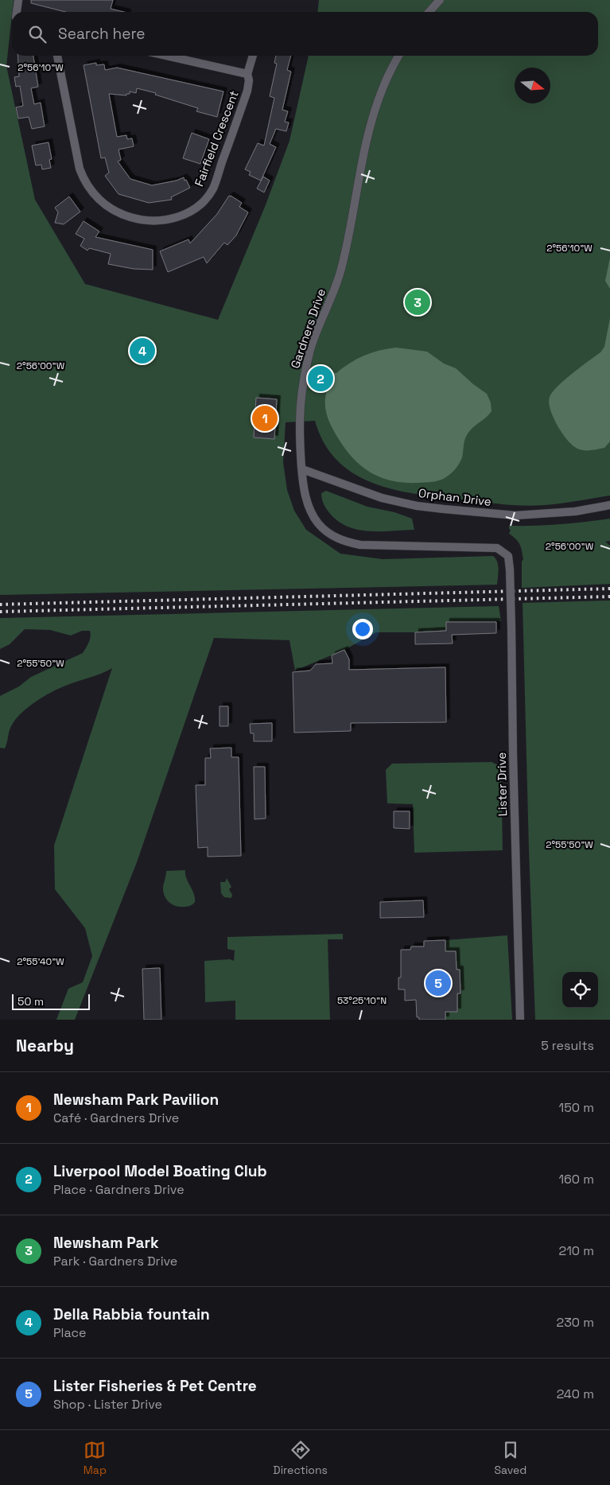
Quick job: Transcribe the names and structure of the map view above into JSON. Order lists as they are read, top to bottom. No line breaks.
{"streets":{"street":["Fairfield Crescent","Gardners Drive","Orphan Drive","Lister Drive"]},"crossings":[["Gardners Drive","Orphan Drive"],["Gardners Drive","Lister Drive"]],"scale_bar":"50 m","north":"right","page":{"search":"Search here","pins":["3","4","2","1","5"],"scale":"50 m","heading":["Nearby","5 results"],"list":[{"mark":"1","name":"Newsham Park Pavilion","note":"Café · Gardners Drive","value":"150 m"},{"mark":"2","name":"Liverpool Model Boating Club","note":"Place · Gardners Drive","value":"160 m"},{"mark":"3","name":"Newsham Park","note":"Park · Gardners Drive","value":"210 m"},{"mark":"4","name":"Della Rabbia fountain","note":"Place","value":"230 m"},{"mark":"5","name":"Lister Fisheries & Pet Centre","note":"Shop · Lister Drive","value":"240 m"}],"nav":["Map","Directions","Saved"]},"coordinates":["2°56'10\"W","2°56'00\"W","2°55'50\"W","2°55'40\"W","53°25'10\"N"]}
